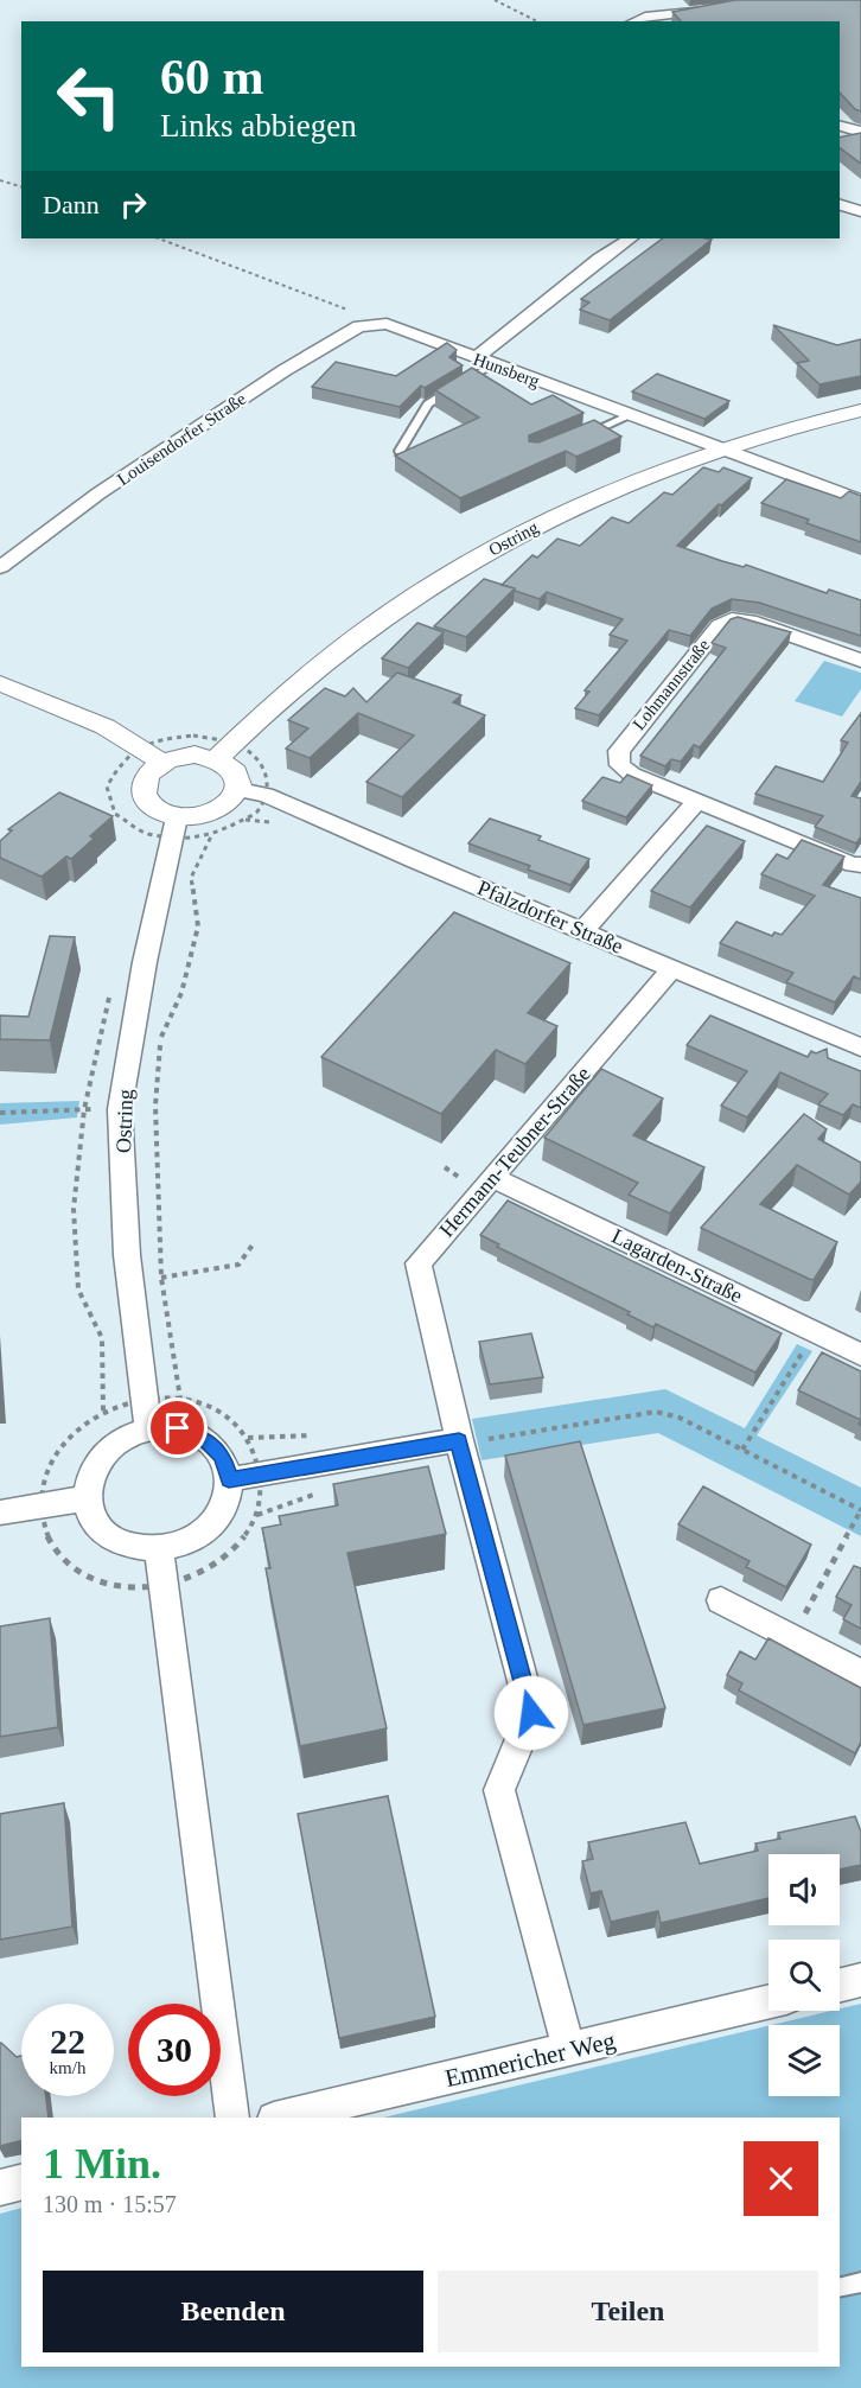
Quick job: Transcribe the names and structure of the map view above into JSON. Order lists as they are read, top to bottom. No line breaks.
{"streets":{"street":["Hunsberg","Louisendorfer Straße","Ostring","Lohmannstraße","Pfalzdorfer Straße","Hermann-Teubner-Straße","Lagarden-Straße","Emmericher Weg"]},"crossings":[["Hunsberg","Louisendorfer Straße"],["Hunsberg","Ostring"],["Pfalzdorfer Straße","Hermann-Teubner-Straße"],["Hermann-Teubner-Straße","Lagarden-Straße"]],"page":{"turn":["60 m","Links abbiegen"],"then":"Dann","speed":"22 km/h","limit":"30","heading":["1 Min.","130 m · 15:57"],"buttons":["Beenden","Teilen"]}}
